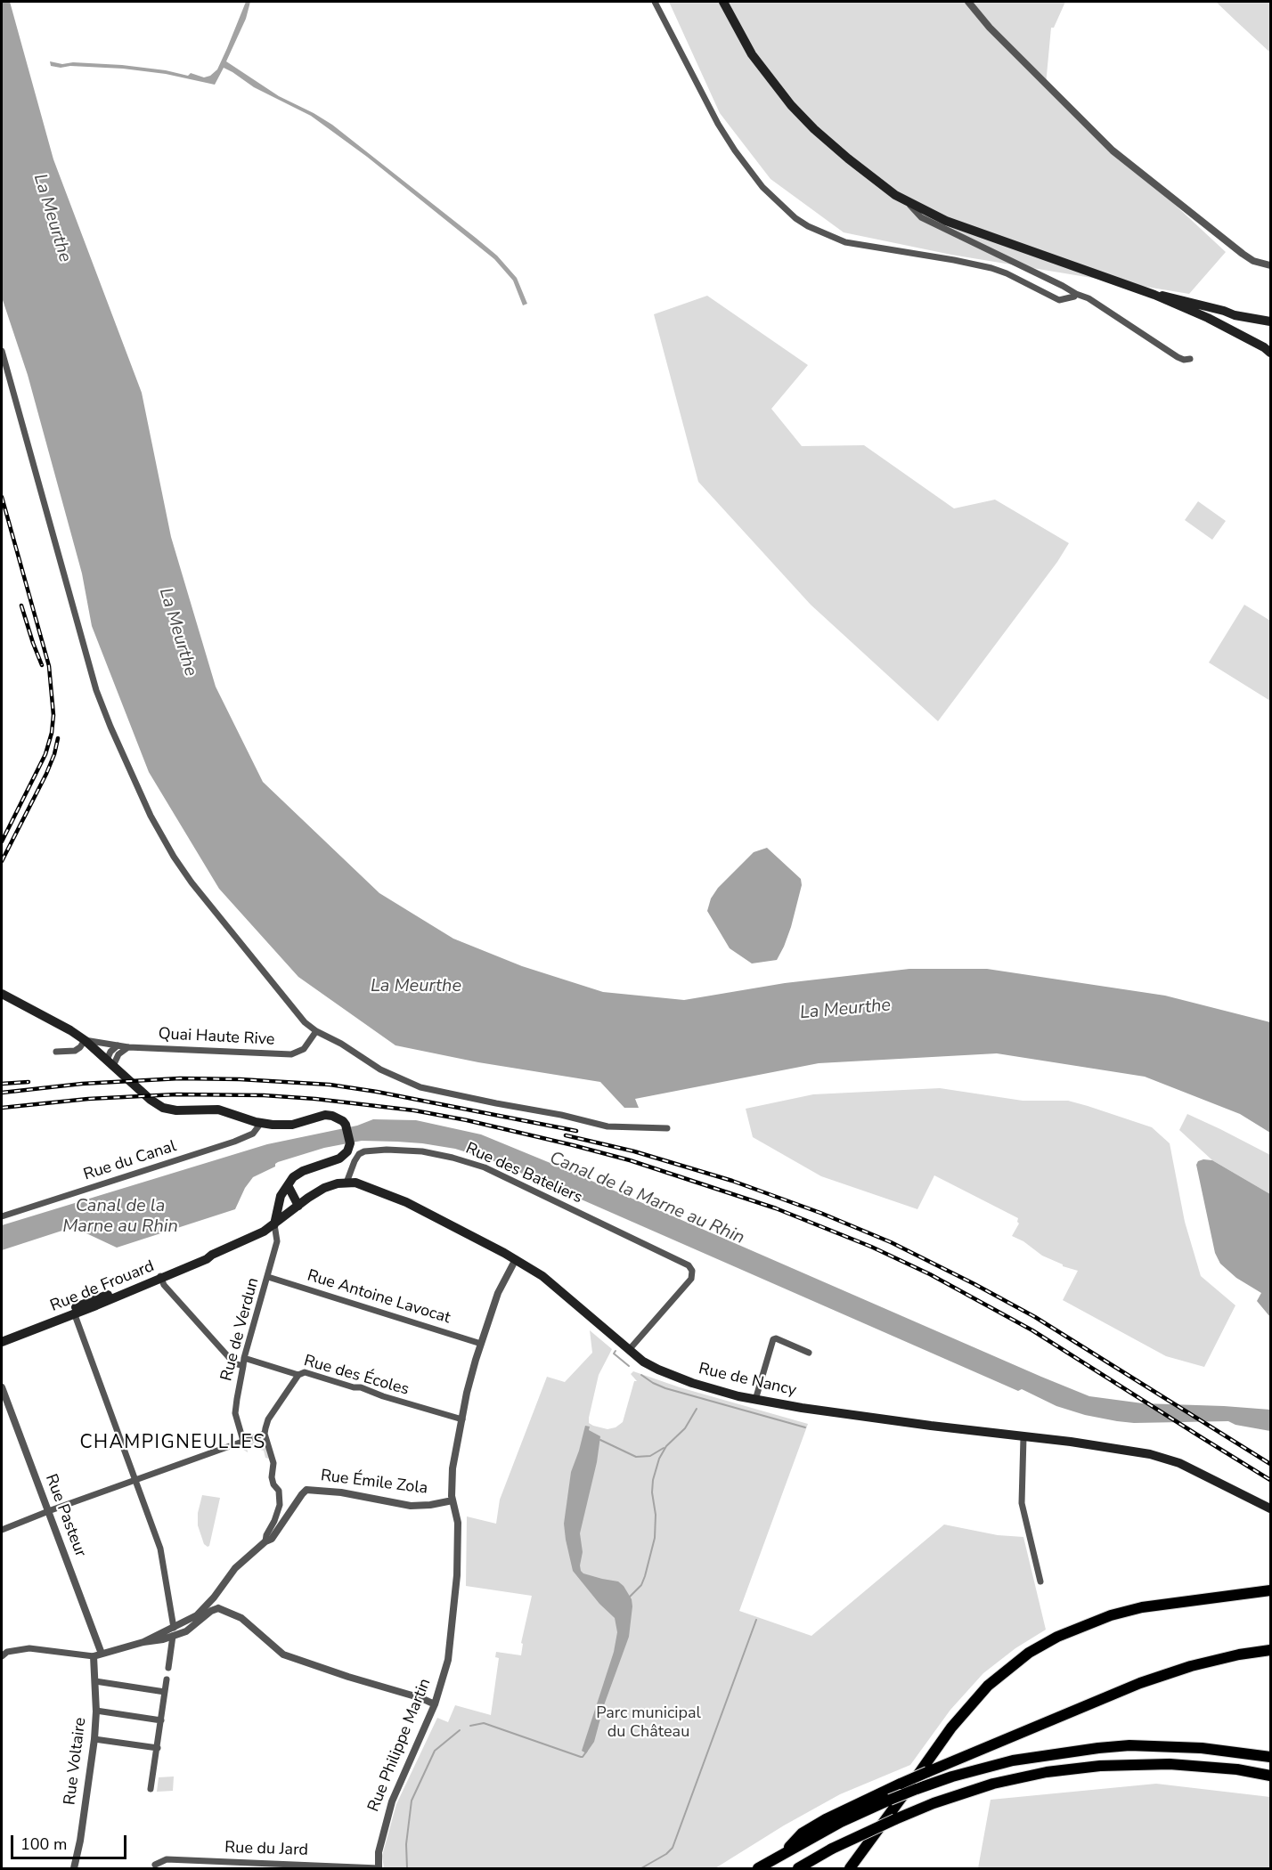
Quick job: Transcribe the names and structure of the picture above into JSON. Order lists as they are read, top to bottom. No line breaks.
{"streets":{"main road":["Rue de Frouard","Rue de Nancy"],"street":["Quai Haute Rive","Rue du Canal","Rue des Bateliers","Rue Antoine Lavocat","Rue de Verdun","Rue des Écoles","Rue Émile Zola","Rue Pasteur","Rue Philippe Martin","Rue Voltaire","Rue du Jard"]},"crossings":[["Rue des Bateliers","Rue de Nancy"],["Rue de Frouard","Rue de Verdun"],["Rue Antoine Lavocat","Rue de Verdun"],["Rue Antoine Lavocat","Rue Philippe Martin"],["Rue de Verdun","Rue des Écoles"],["Rue des Écoles","Rue Philippe Martin"],["Rue de Nancy","Rue Philippe Martin"],["Rue Émile Zola","Rue Pasteur"],["Rue Émile Zola","Rue Philippe Martin"],["Rue Émile Zola","Rue Voltaire"],["Rue Pasteur","Rue Voltaire"],["Rue Philippe Martin","Rue du Jard"]],"districts":["CHAMPIGNEULLES"],"water":["La Meurthe","Canal de la Marne au Rhin"],"parks":["Parc municipal du Château"],"scale_bar":"100 m"}
